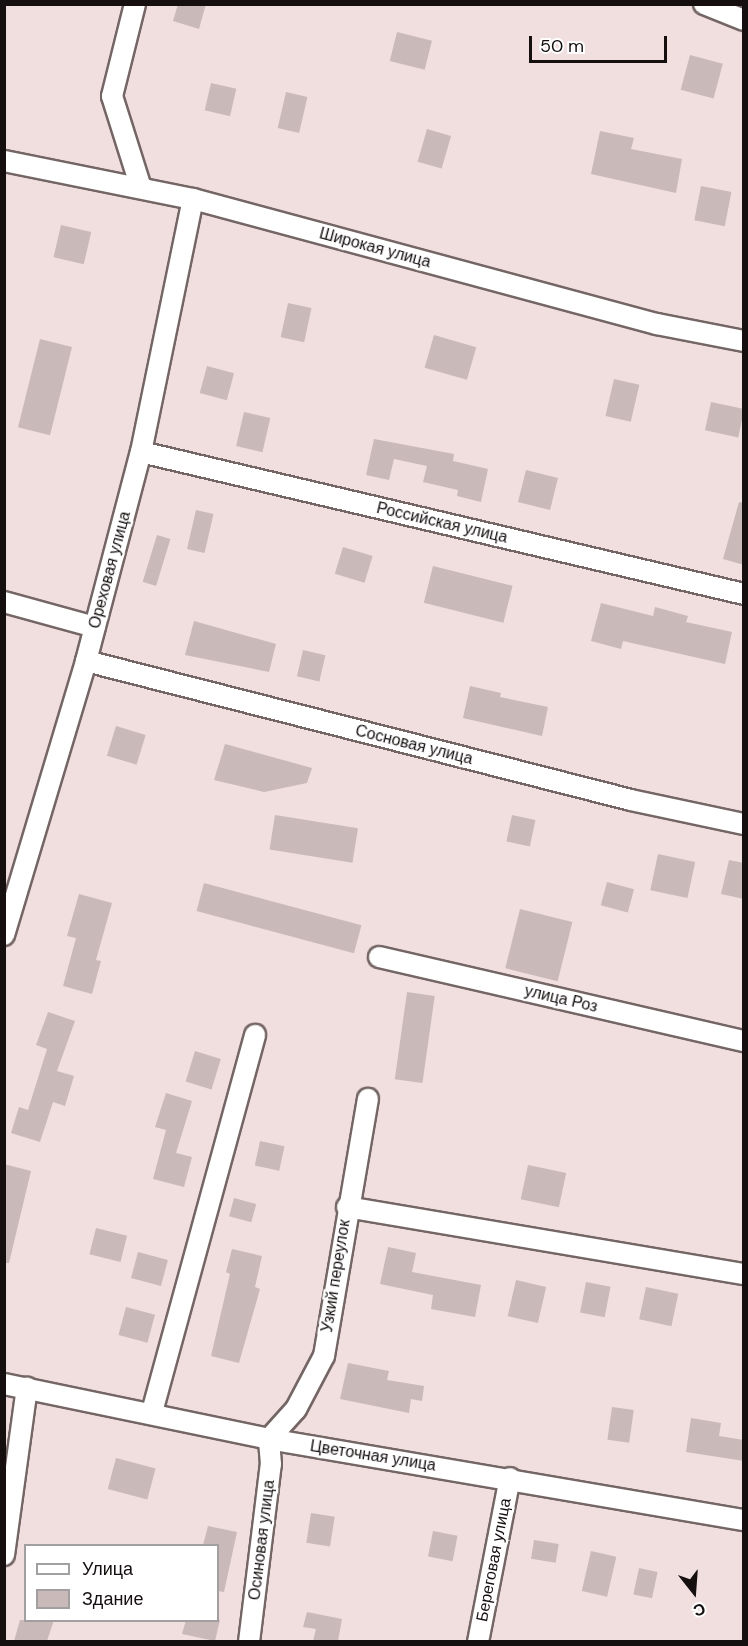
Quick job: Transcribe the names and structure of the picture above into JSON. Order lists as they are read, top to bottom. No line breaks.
{"streets":{"street":["Широкая улица","Российская улица","Ореховая улица","Сосновая улица","улица Роз","Узкий переулок","Цветочная улица","Осиновая улица","Береговая улица"]},"crossings":[["Широкая улица","Ореховая улица"],["Российская улица","Ореховая улица"],["Ореховая улица","Сосновая улица"],["Узкий переулок","Цветочная улица"],["Узкий переулок","Осиновая улица"],["Цветочная улица","Осиновая улица"],["Цветочная улица","Береговая улица"]],"legend":["Улица","Здание"],"scale_bar":"50 m","north":"bottom"}
